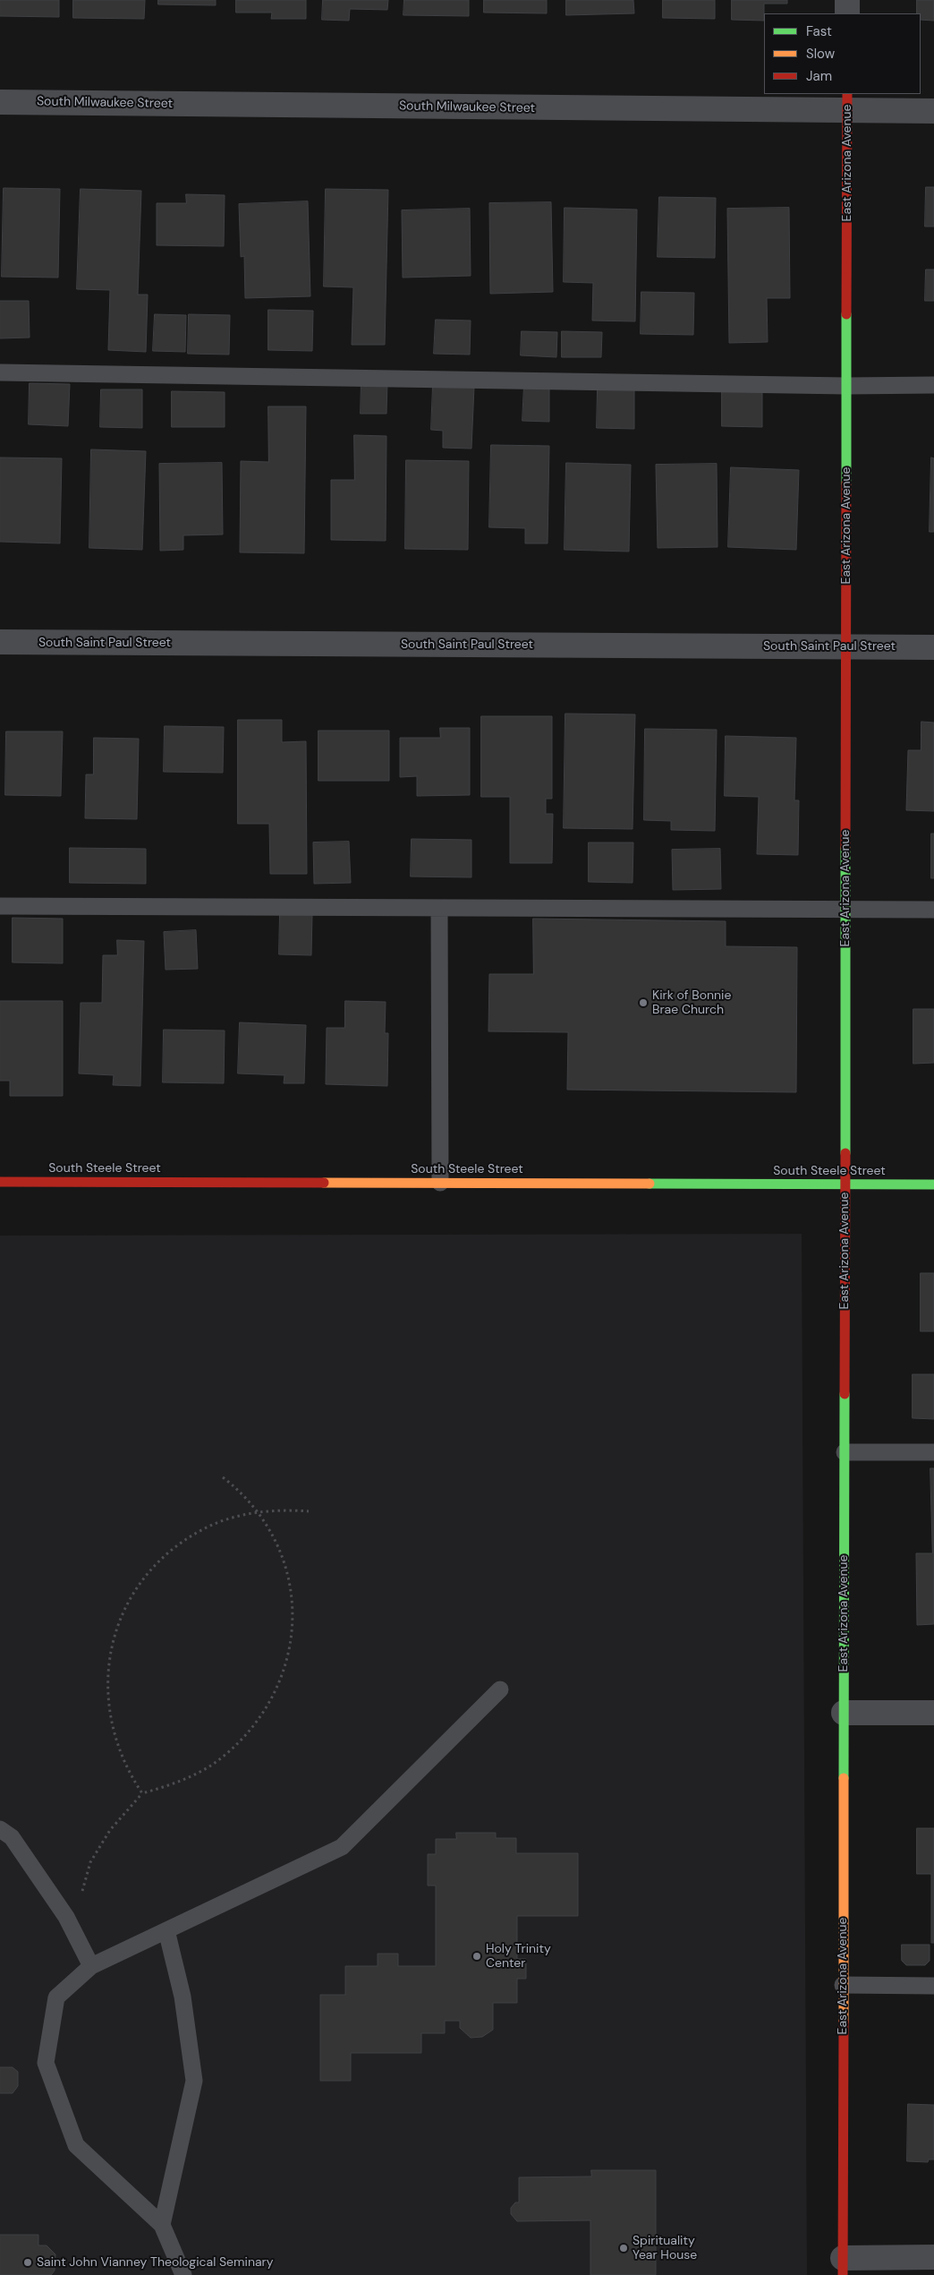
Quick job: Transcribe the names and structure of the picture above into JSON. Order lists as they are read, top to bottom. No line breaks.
{"streets":{"street":["South Milwaukee Street","East Arizona Avenue","South Saint Paul Street","South Steele Street"]},"crossings":[["South Milwaukee Street","East Arizona Avenue"],["East Arizona Avenue","South Saint Paul Street"],["East Arizona Avenue","South Steele Street"]],"places":["Kirk of Bonnie Brae Church","Holy Trinity Center","Spirituality Year House","Saint John Vianney Theological Seminary"],"legend":["Fast","Slow","Jam"]}
